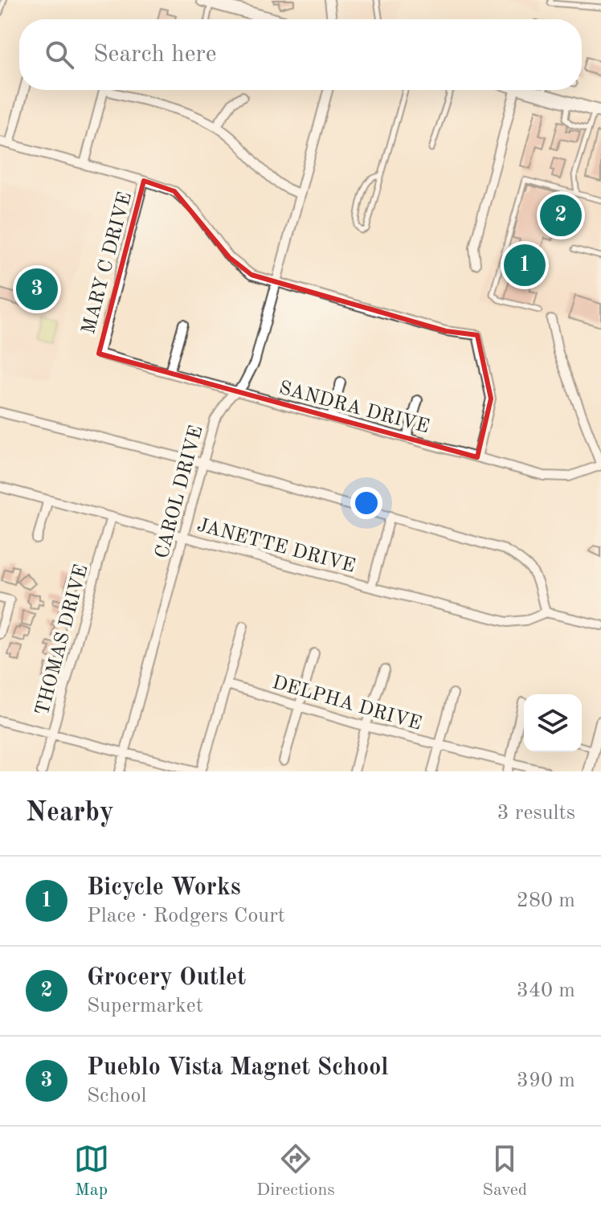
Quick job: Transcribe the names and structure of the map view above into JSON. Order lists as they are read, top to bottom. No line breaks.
{"streets":{"street":["MARY C DRIVE","SANDRA DRIVE","CAROL DRIVE","JANETTE DRIVE","THOMAS DRIVE","DELPHA DRIVE"]},"crossings":[["MARY C DRIVE","SANDRA DRIVE"],["SANDRA DRIVE","CAROL DRIVE"],["CAROL DRIVE","JANETTE DRIVE"],["JANETTE DRIVE","THOMAS DRIVE"]],"page":{"search":"Search here","pins":["2","1","3"],"heading":["Nearby","3 results"],"list":[{"mark":"1","name":"Bicycle Works","note":"Place · Rodgers Court","value":"280 m"},{"mark":"2","name":"Grocery Outlet","note":"Supermarket","value":"340 m"},{"mark":"3","name":"Pueblo Vista Magnet School","note":"School","value":"390 m"}],"nav":["Map","Directions","Saved"]}}
